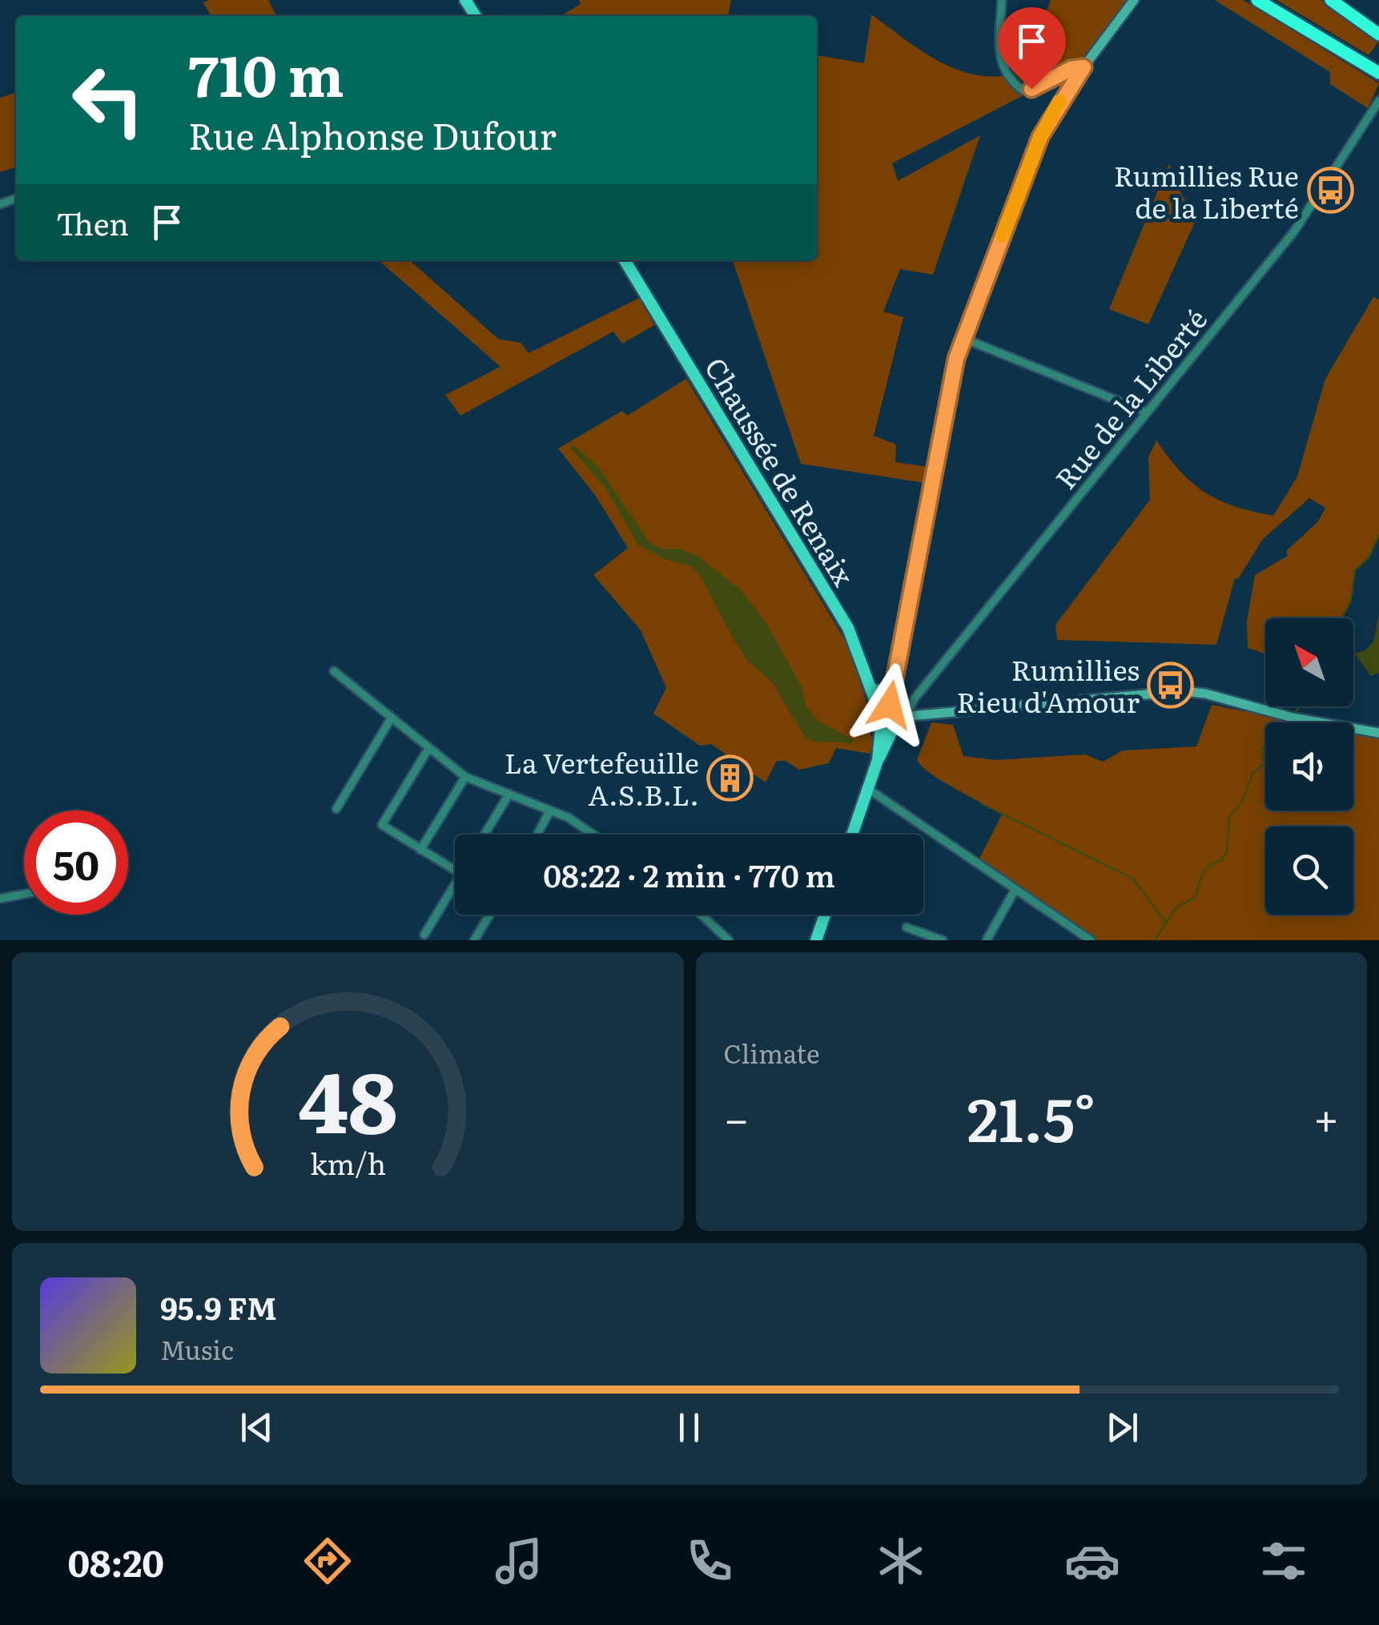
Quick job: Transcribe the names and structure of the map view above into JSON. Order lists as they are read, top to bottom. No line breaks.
{"streets":{"main road":["Chaussée de Renaix"],"street":["Rue de la Liberté"]},"places":{"bus stop":["Rumillies Rue de la Liberté","Rumillies Rieu d'Amour"],"building":["La Vertefeuille A.S.B.L."]},"north":"top left","page":{"turn":["710 m","Rue Alphonse Dufour"],"then":"Then","limit":"50","trip":"08:22 · 2 min · 770 m","tile":"Climate","heat":["−","21.5°","+"],"song":["95.9 FM","Music"],"tabs":"08:20","gauge":["48","km/h"]}}
